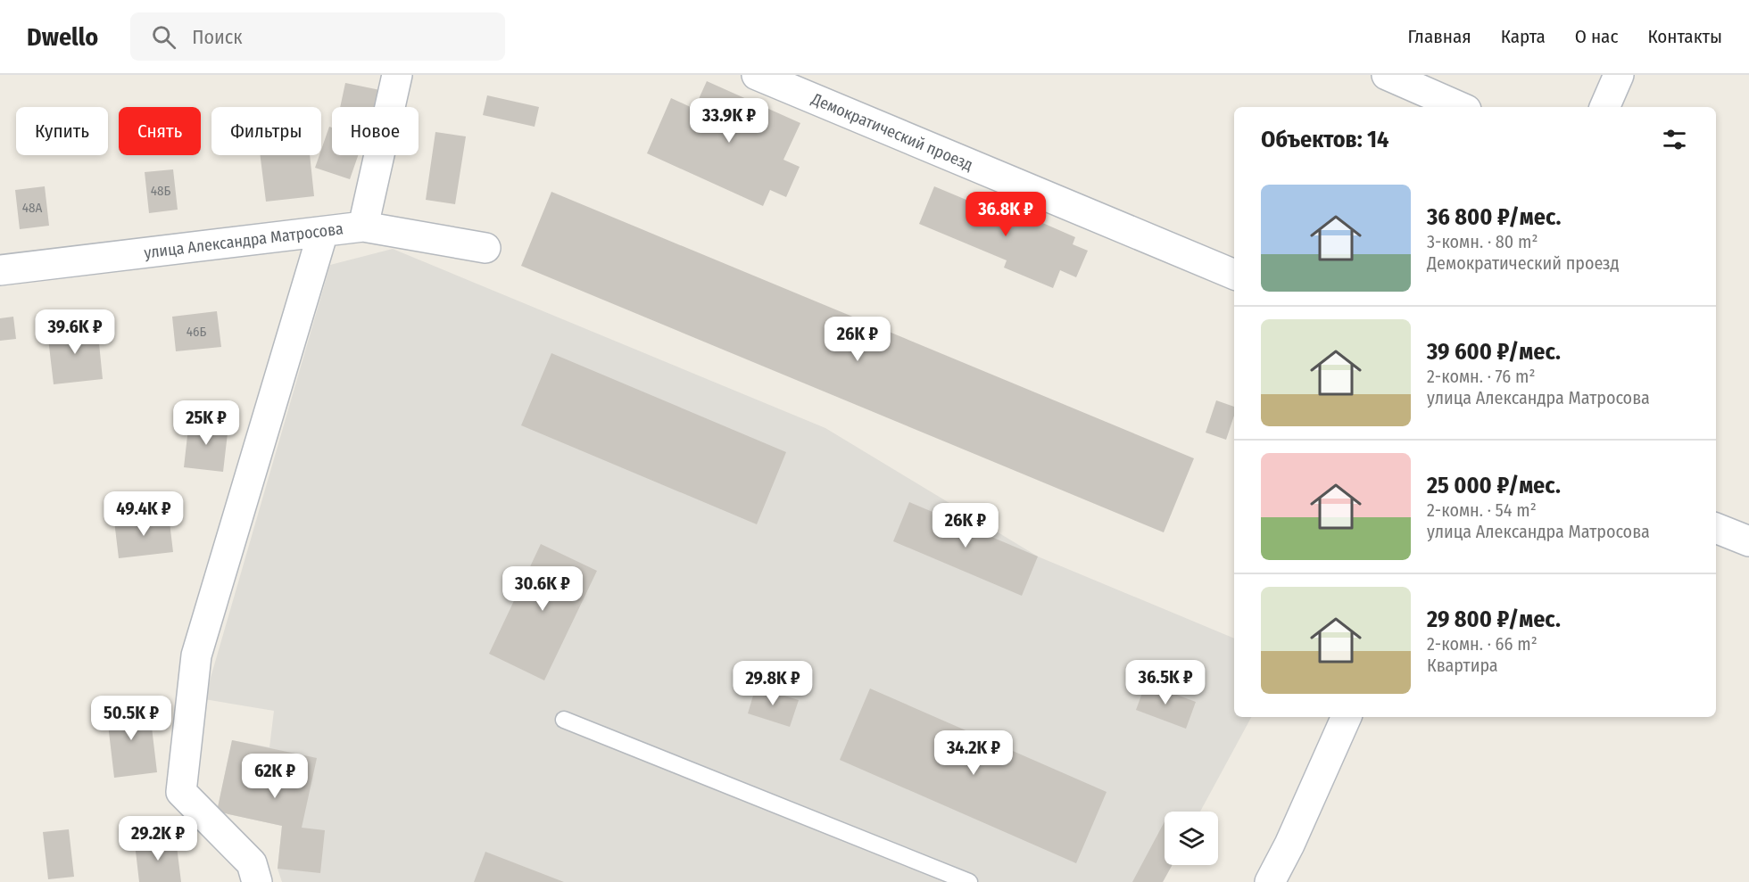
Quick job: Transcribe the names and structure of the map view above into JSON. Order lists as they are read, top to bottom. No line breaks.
{"streets":{"street":["Демократический проезд","улица Александра Матросова"]},"house_numbers":["48Б","48А","46Б"],"page":{"header":"Dwello","search":"Поиск","nav":["Главная","Карта","О нас","Контакты"],"price":["33.9K ₽","36.8K ₽","39.6K ₽","26K ₽","25K ₽","49.4K ₽","26K ₽","30.6K ₽","36.5K ₽","29.8K ₽","50.5K ₽","34.2K ₽","62K ₽","29.2K ₽"],"chip":["Купить","Снять","Фильтры","Новое"],"heading":"Объектов: 14","list":[{"name":"36 800 ₽/мес.","note":"3-комн. · 80 m² · Демократический проезд"},{"name":"39 600 ₽/мес.","note":"2-комн. · 76 m² · улица Александра Матросова"},{"name":"25 000 ₽/мес.","note":"2-комн. · 54 m² · улица Александра Матросова"},{"name":"29 800 ₽/мес.","note":"2-комн. · 66 m² · Квартира"}]}}
